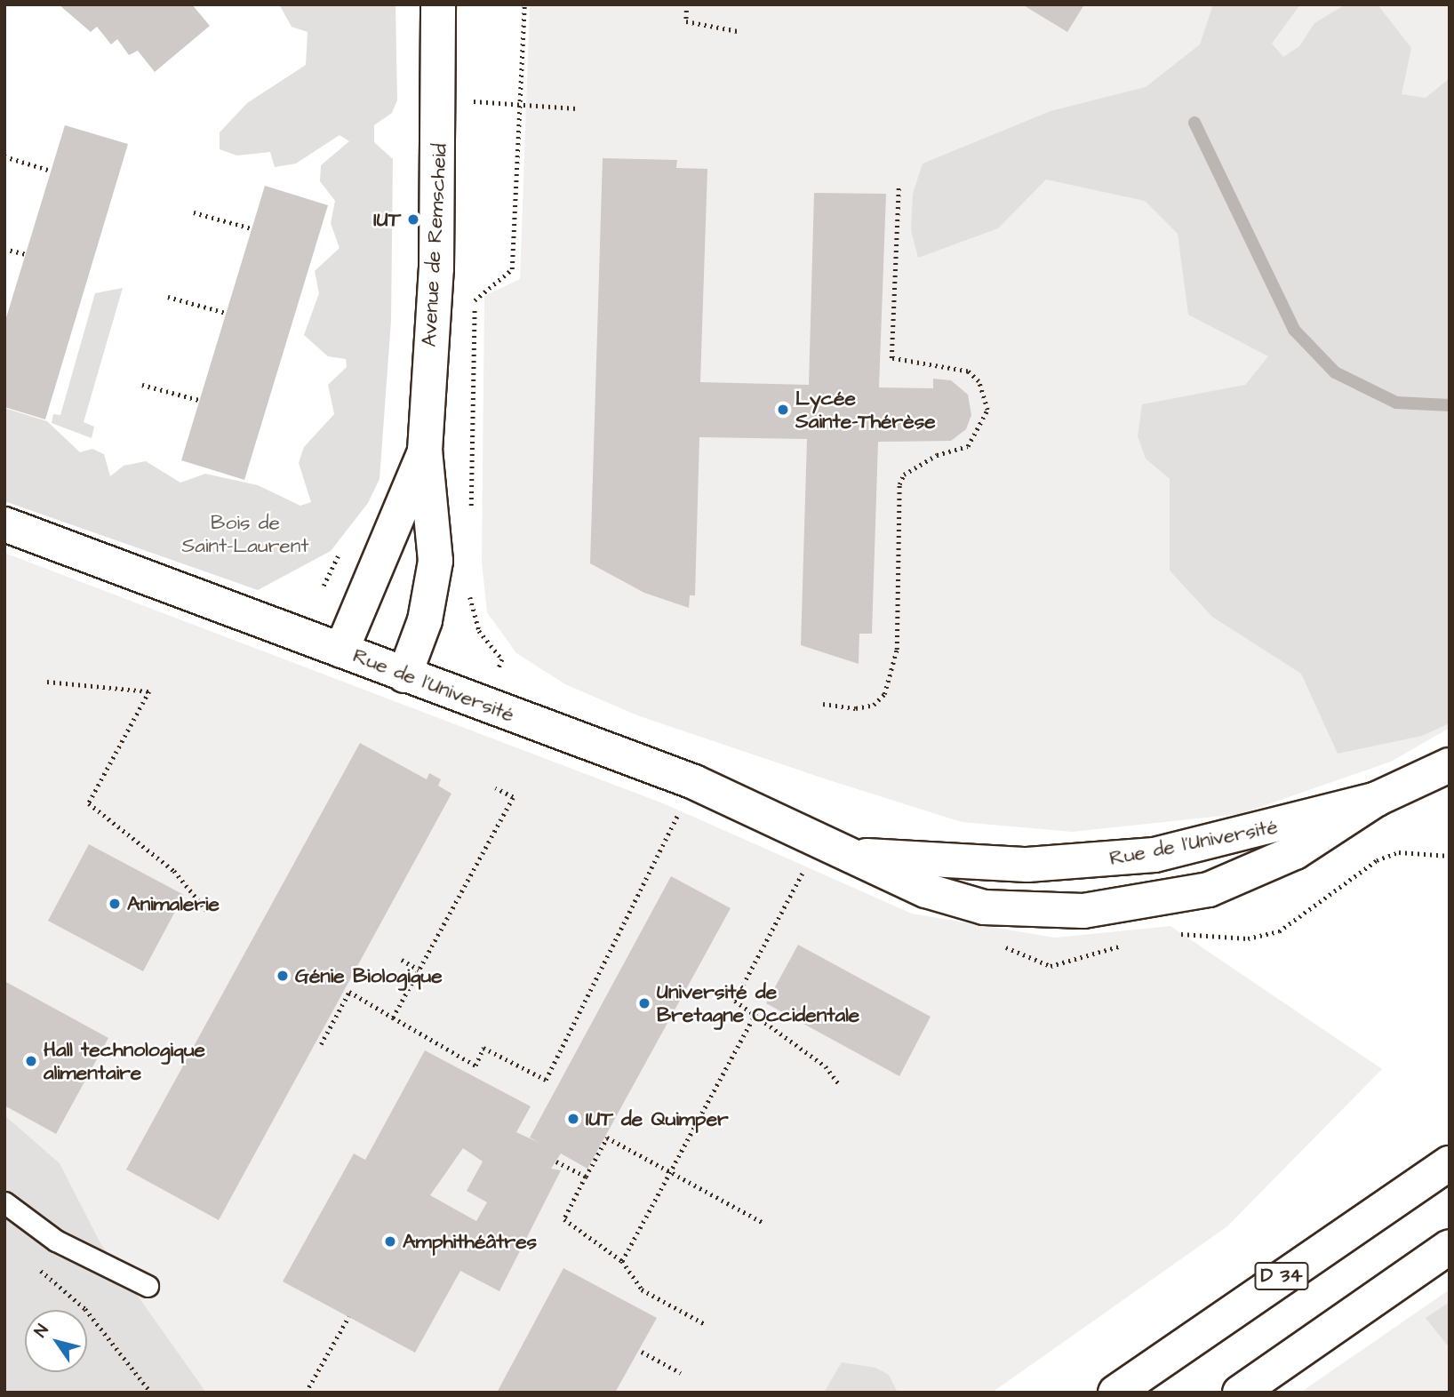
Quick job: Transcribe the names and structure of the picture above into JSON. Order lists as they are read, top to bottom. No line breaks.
{"streets":{"street":["Avenue de Remscheid","Rue de l'Université","D 34"]},"crossings":[["Avenue de Remscheid","Rue de l'Université"]],"parks":["Bois de Saint-Laurent"],"places":["IUT","Lycée Sainte-Thérèse","Animalerie","Génie Biologique","Université de Bretagne Occidentale","Hall technologique alimentaire","IUT de Quimper","Amphithéâtres"],"north":"top left"}
